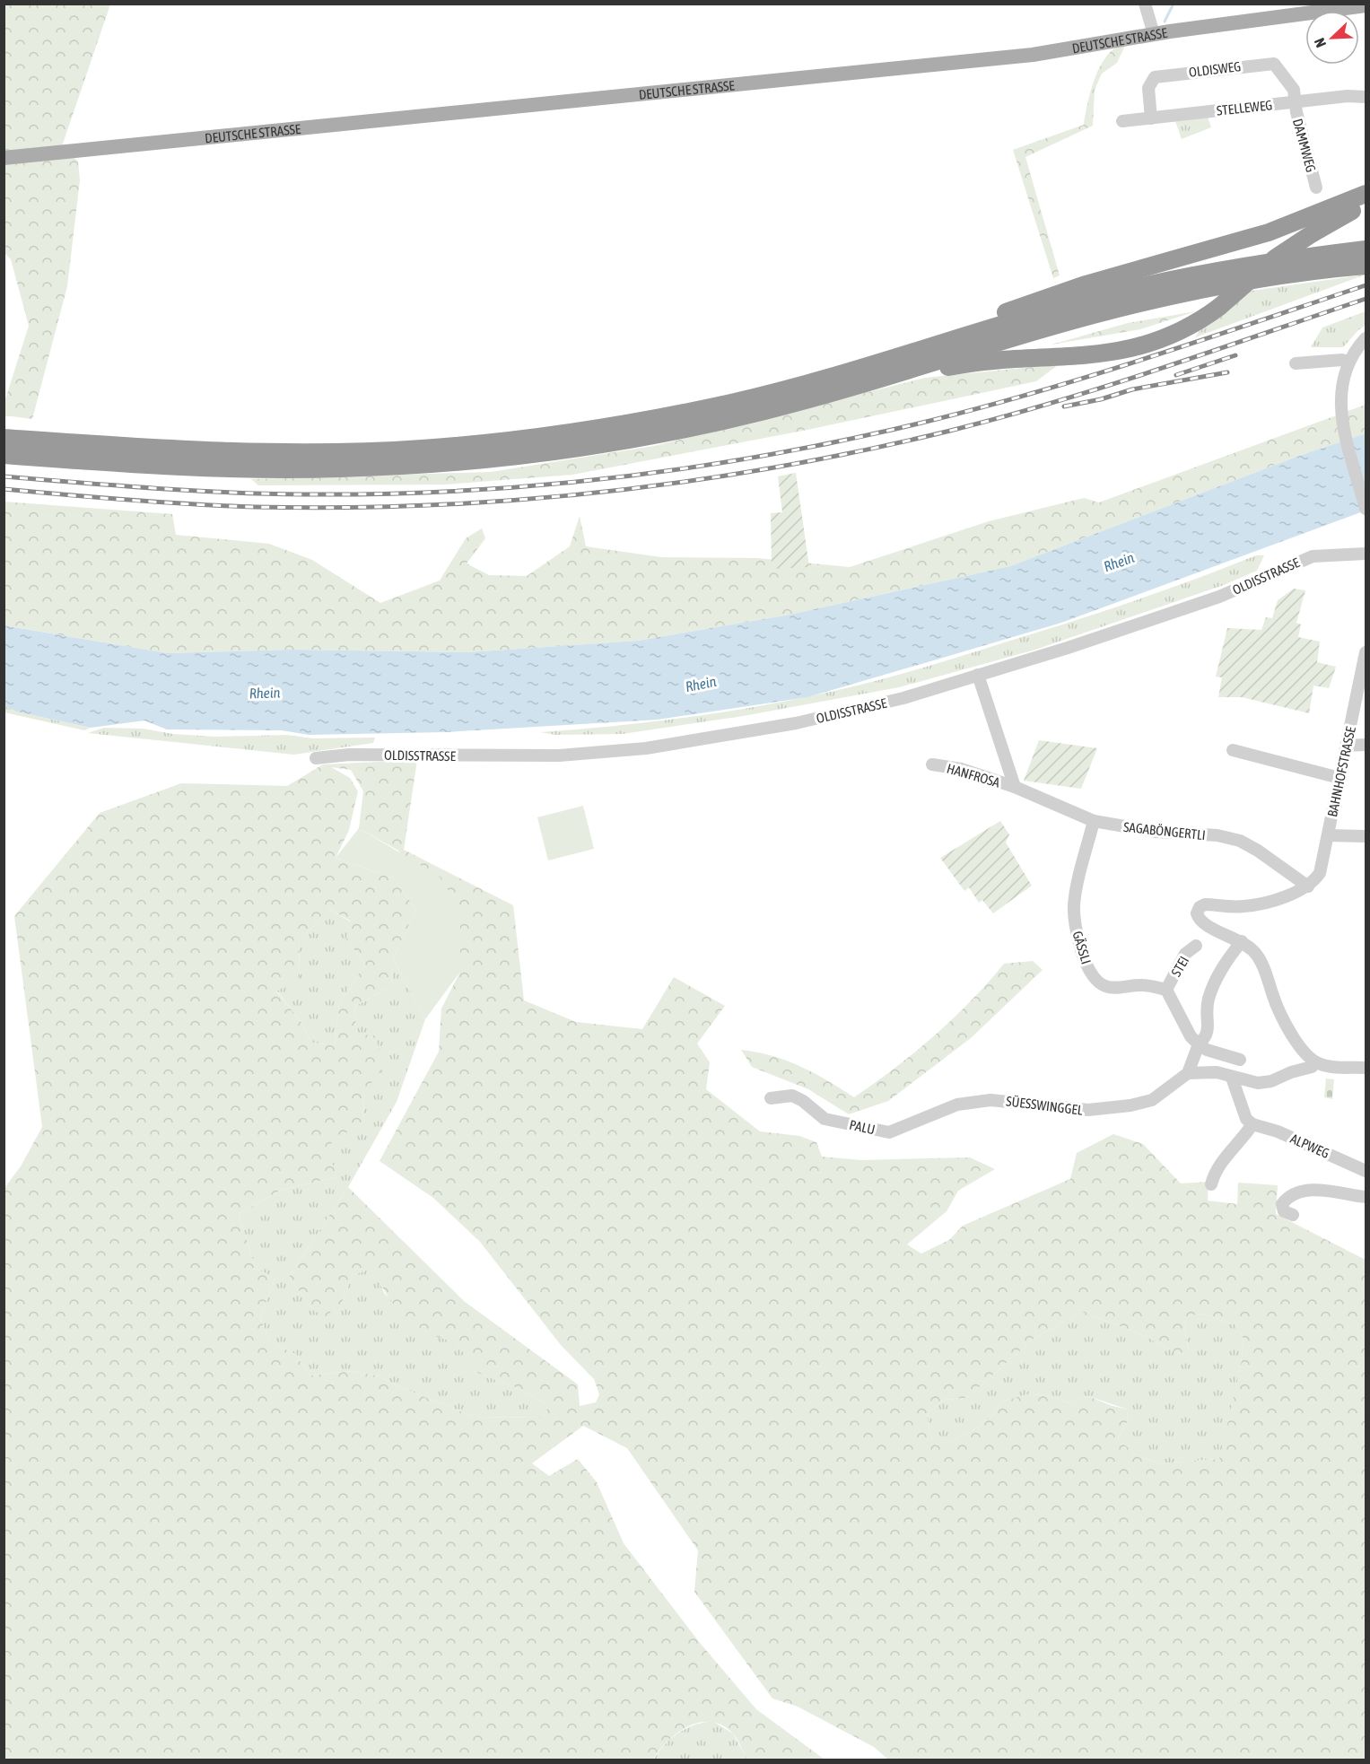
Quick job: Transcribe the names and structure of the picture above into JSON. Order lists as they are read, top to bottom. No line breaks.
{"streets":{"main road":["DEUTSCHE STRASSE"],"street":["OLDISWEG","STELLEWEG","DAMMWEG","OLDISSTRASSE","BAHNHOFSTRASSE","HANFROSA","SAGABÖNGERTLI","GÄSSLI","STEI","SÜESSWINGGEL","PALU","ALPWEG"]},"crossings":[["OLDISWEG","STELLEWEG"],["OLDISWEG","DAMMWEG"],["STELLEWEG","DAMMWEG"],["BAHNHOFSTRASSE","SAGABÖNGERTLI"],["HANFROSA","SAGABÖNGERTLI"],["SAGABÖNGERTLI","GÄSSLI"],["GÄSSLI","STEI"],["SÜESSWINGGEL","PALU"]],"water":["Rhein"],"north":"bottom left"}
